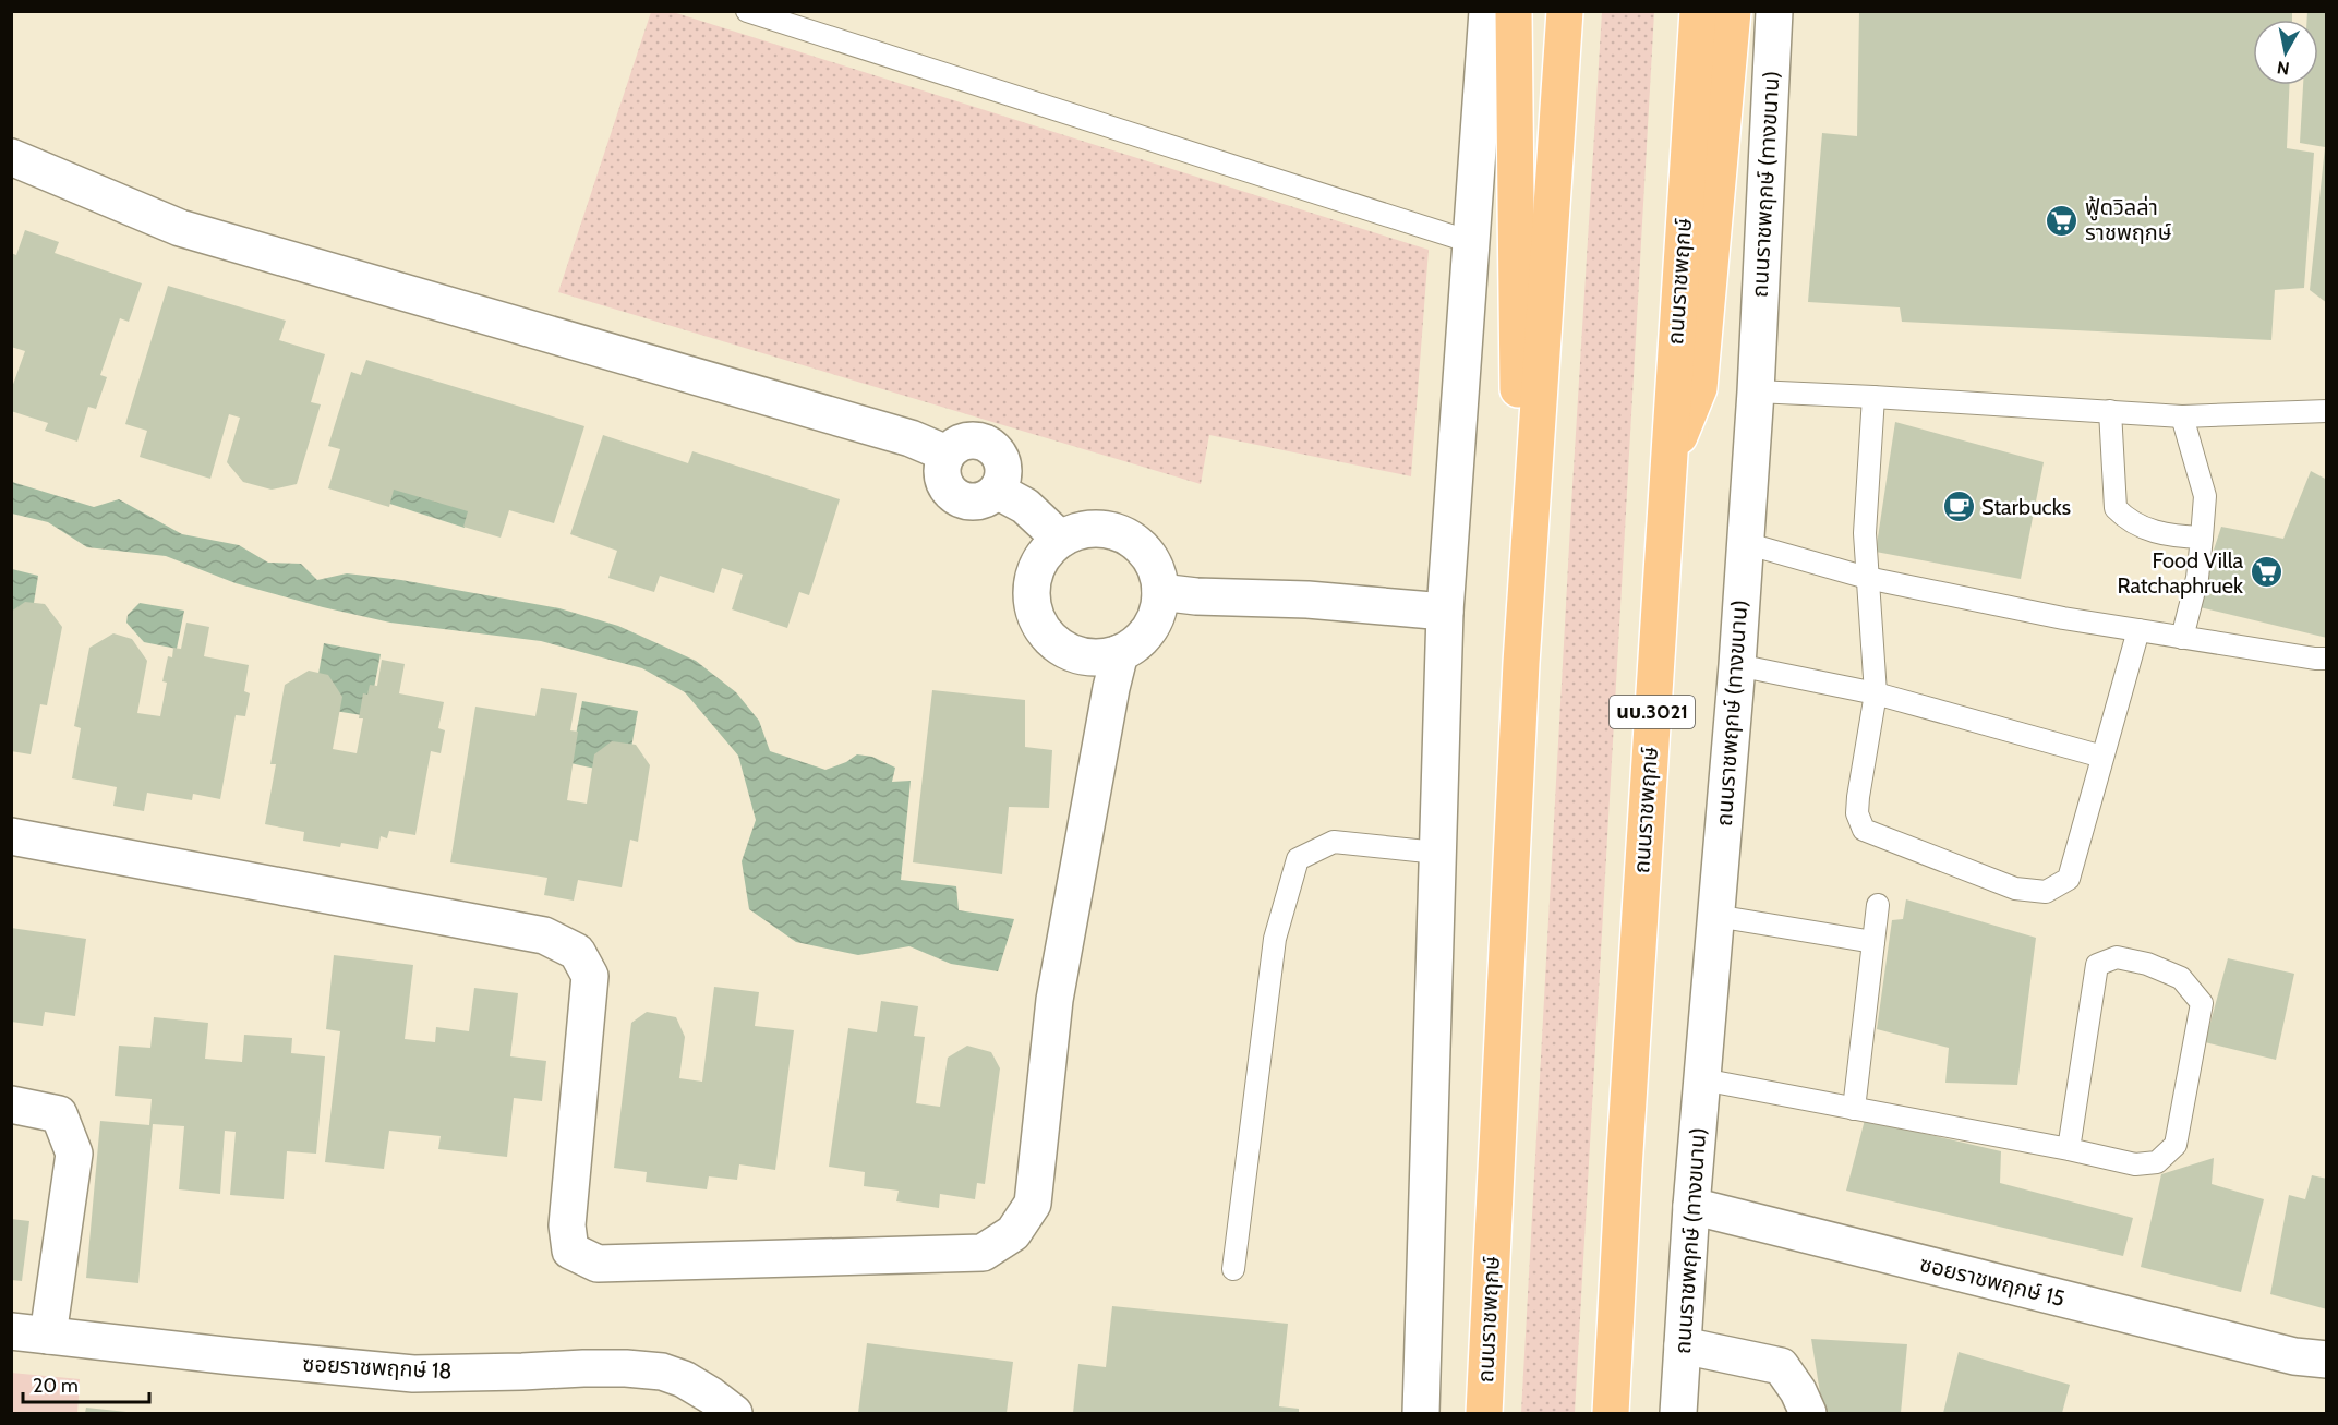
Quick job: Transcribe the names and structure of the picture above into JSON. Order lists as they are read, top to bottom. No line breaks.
{"streets":{"main road":["ถนนราชพฤกษ์","นบ.3021"],"street":["ถนนราชพฤกษ์ (ทางขนาน)","ซอยราชพฤกษ์ 15","ซอยราชพฤกษ์ 18"]},"crossings":[["ถนนราชพฤกษ์ (ทางขนาน)","ซอยราชพฤกษ์ 15"]],"places":{"supermarket":["ฟู้ดวิลล่า ราชพฤกษ์","Food Villa Ratchaphruek"],"cafe":["Starbucks"]},"scale_bar":"20 m","north":"bottom"}
